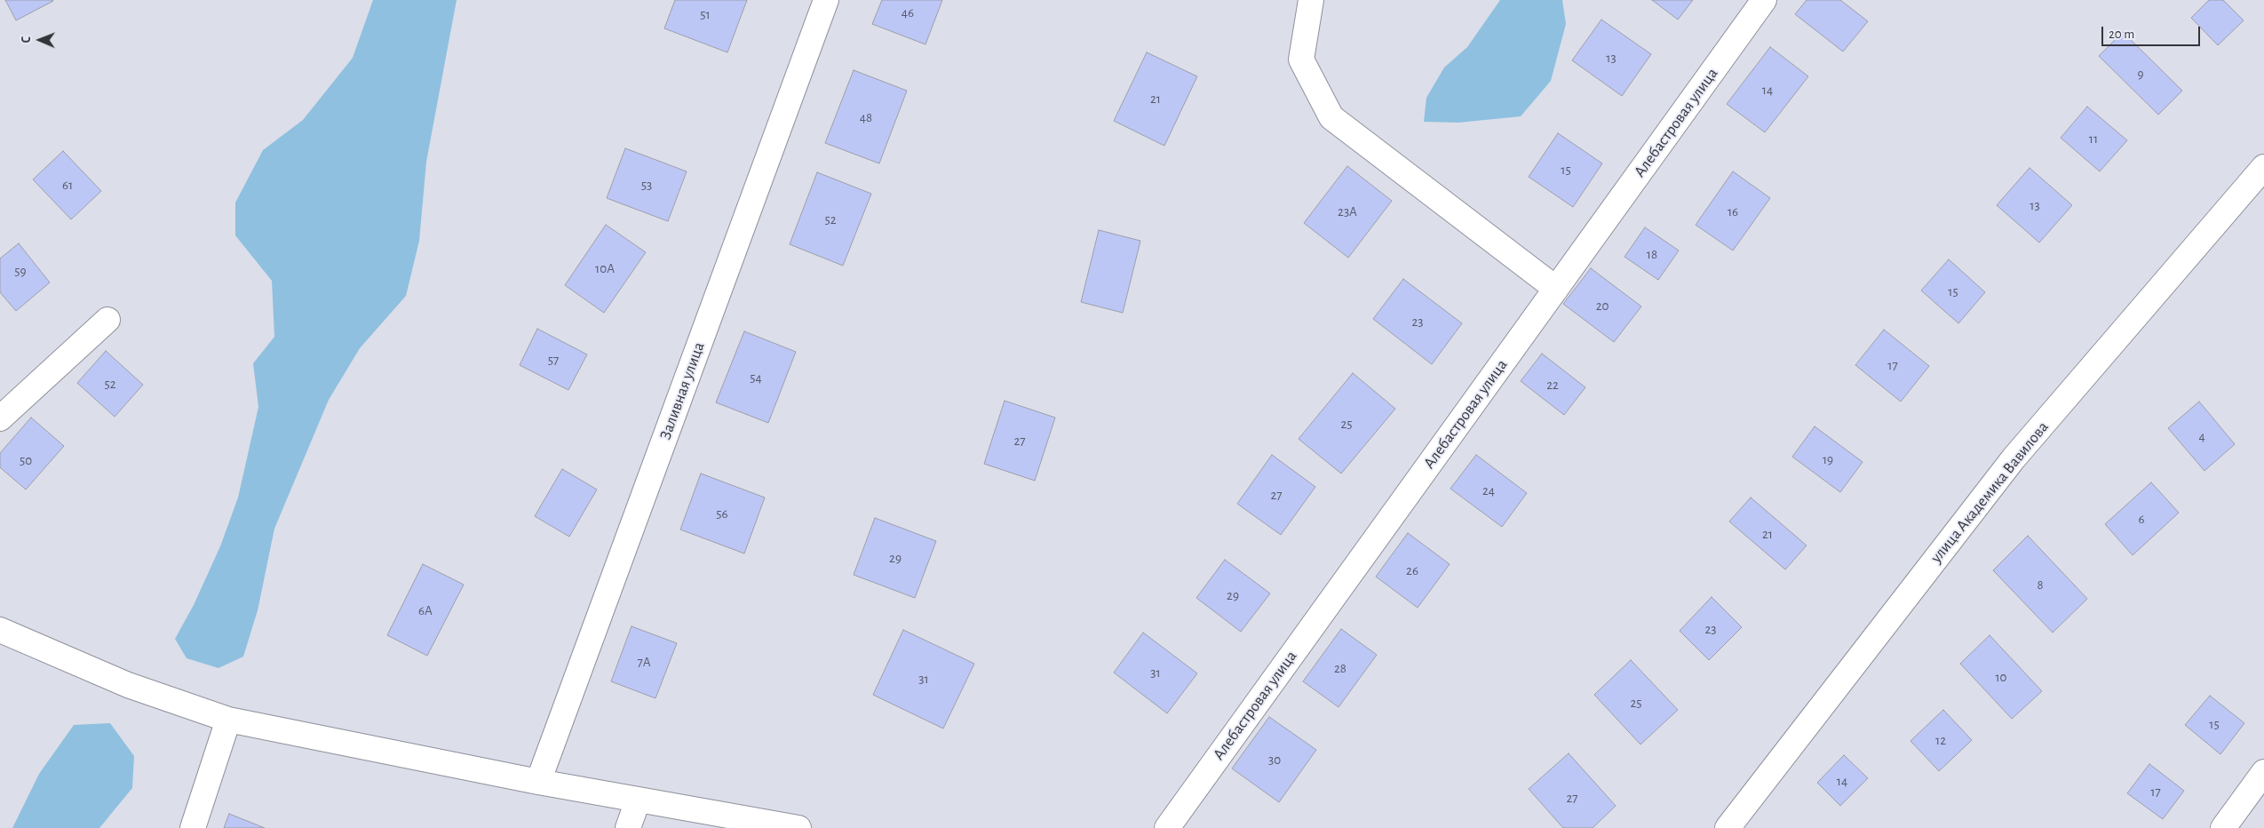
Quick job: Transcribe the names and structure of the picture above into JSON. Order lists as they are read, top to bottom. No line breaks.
{"streets":{"street":["Алебастровая улица","Заливная улица","улица Академика Вавилова"]},"house_numbers":["46","51","13","9","14","21","48","11","15","61","53","13","23А","16","52","18","10А","59","15","20","23","57","17","54","52","22","25","4","27","19","50","24","27","56","6","21","29","26","8","29","6А","23","7А","28","31","10","31","25","15","12","30","14","17","27"],"scale_bar":"20 m","north":"left"}
